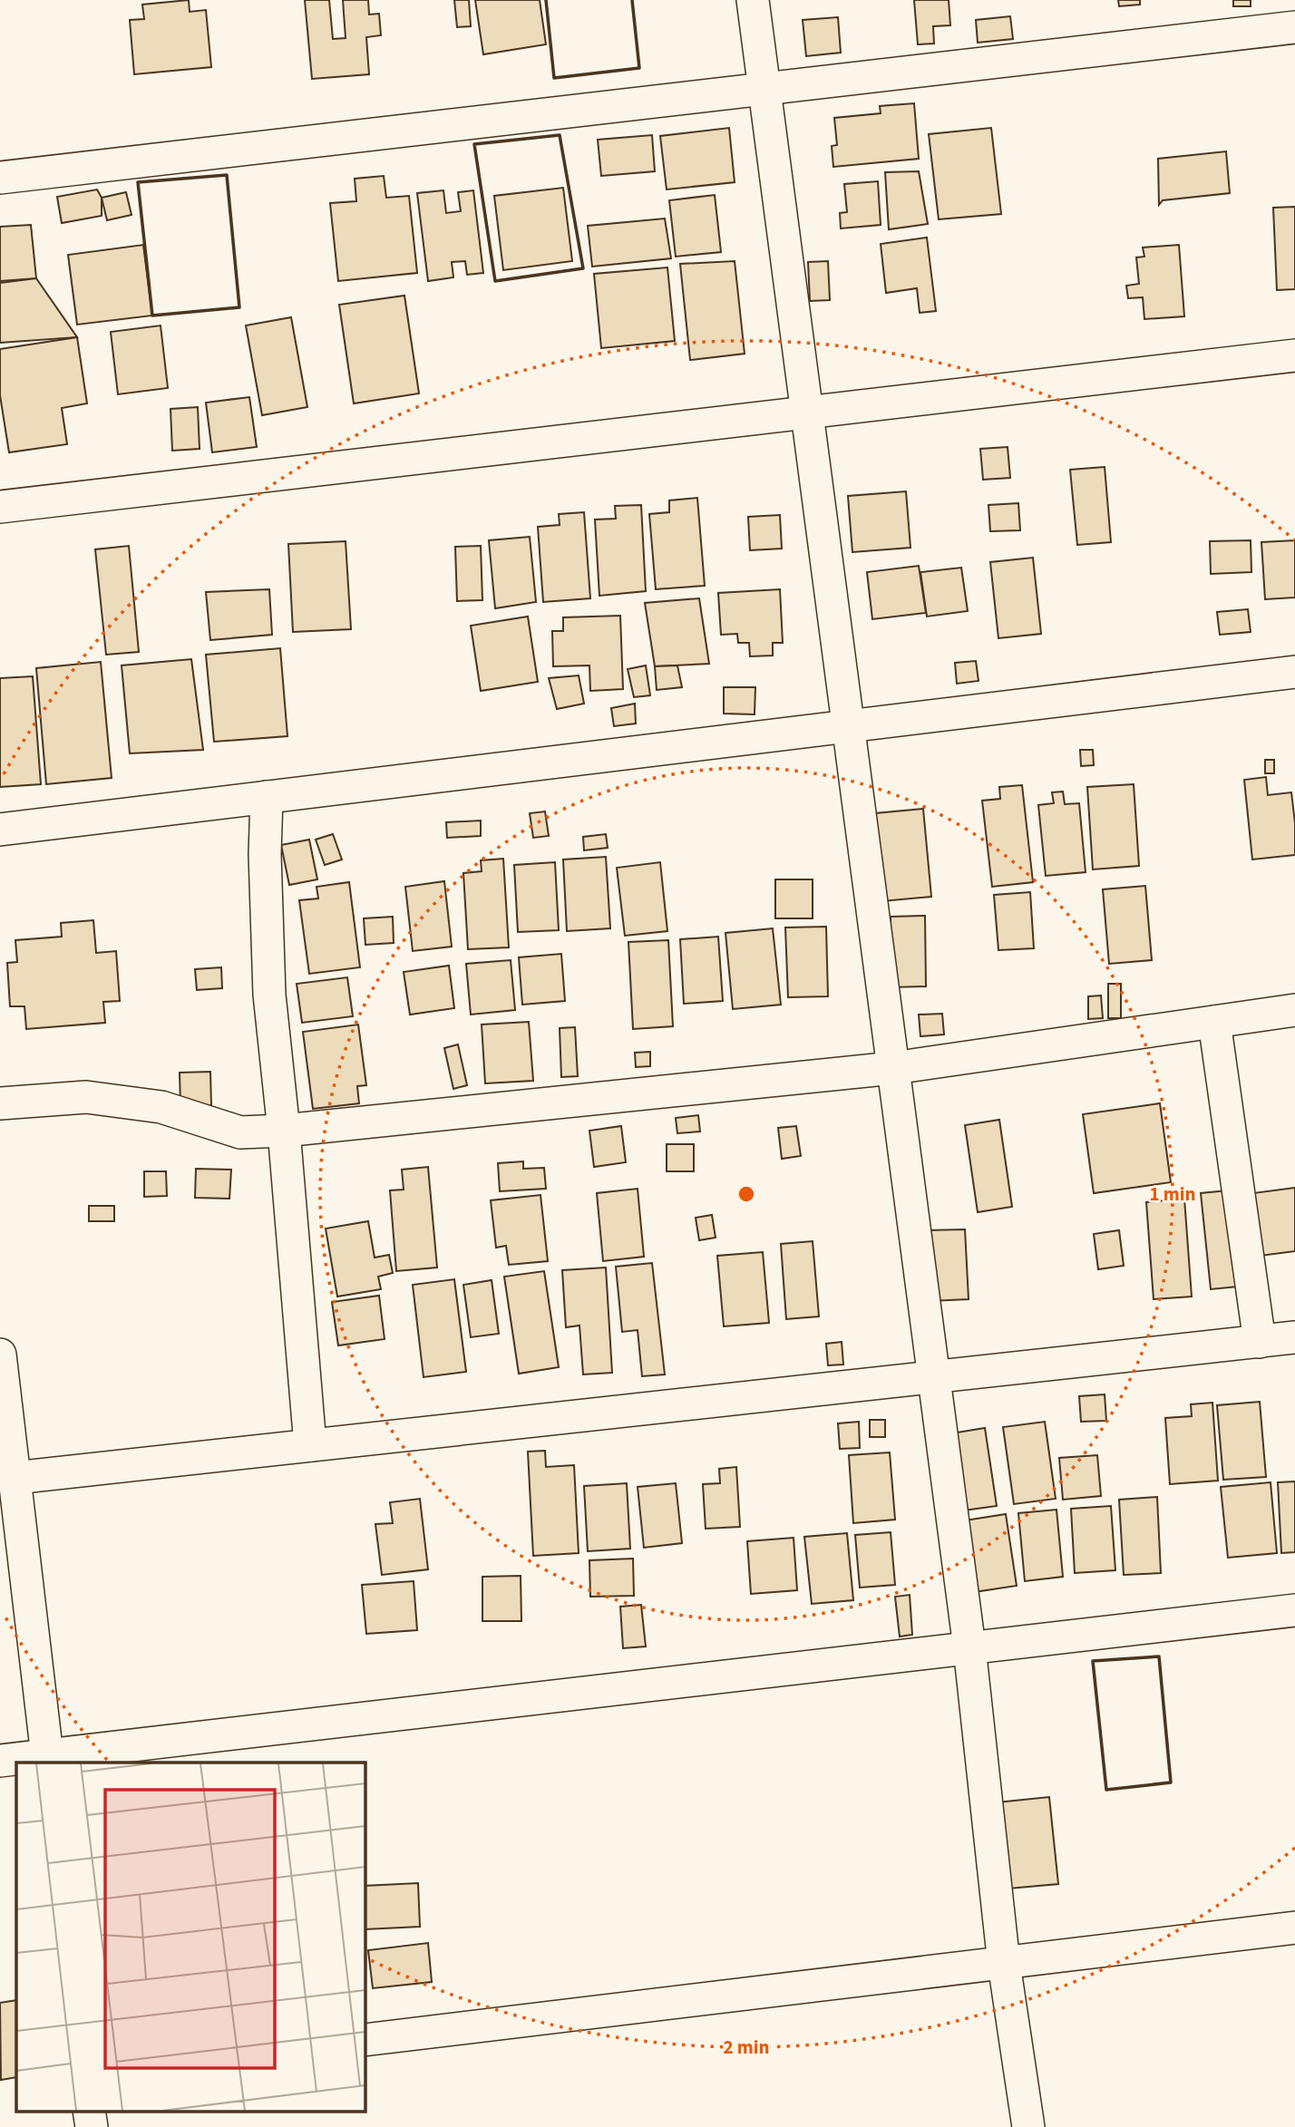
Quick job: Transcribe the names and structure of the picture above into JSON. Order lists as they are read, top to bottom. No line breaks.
{"rings":["1 min","2 min"]}
